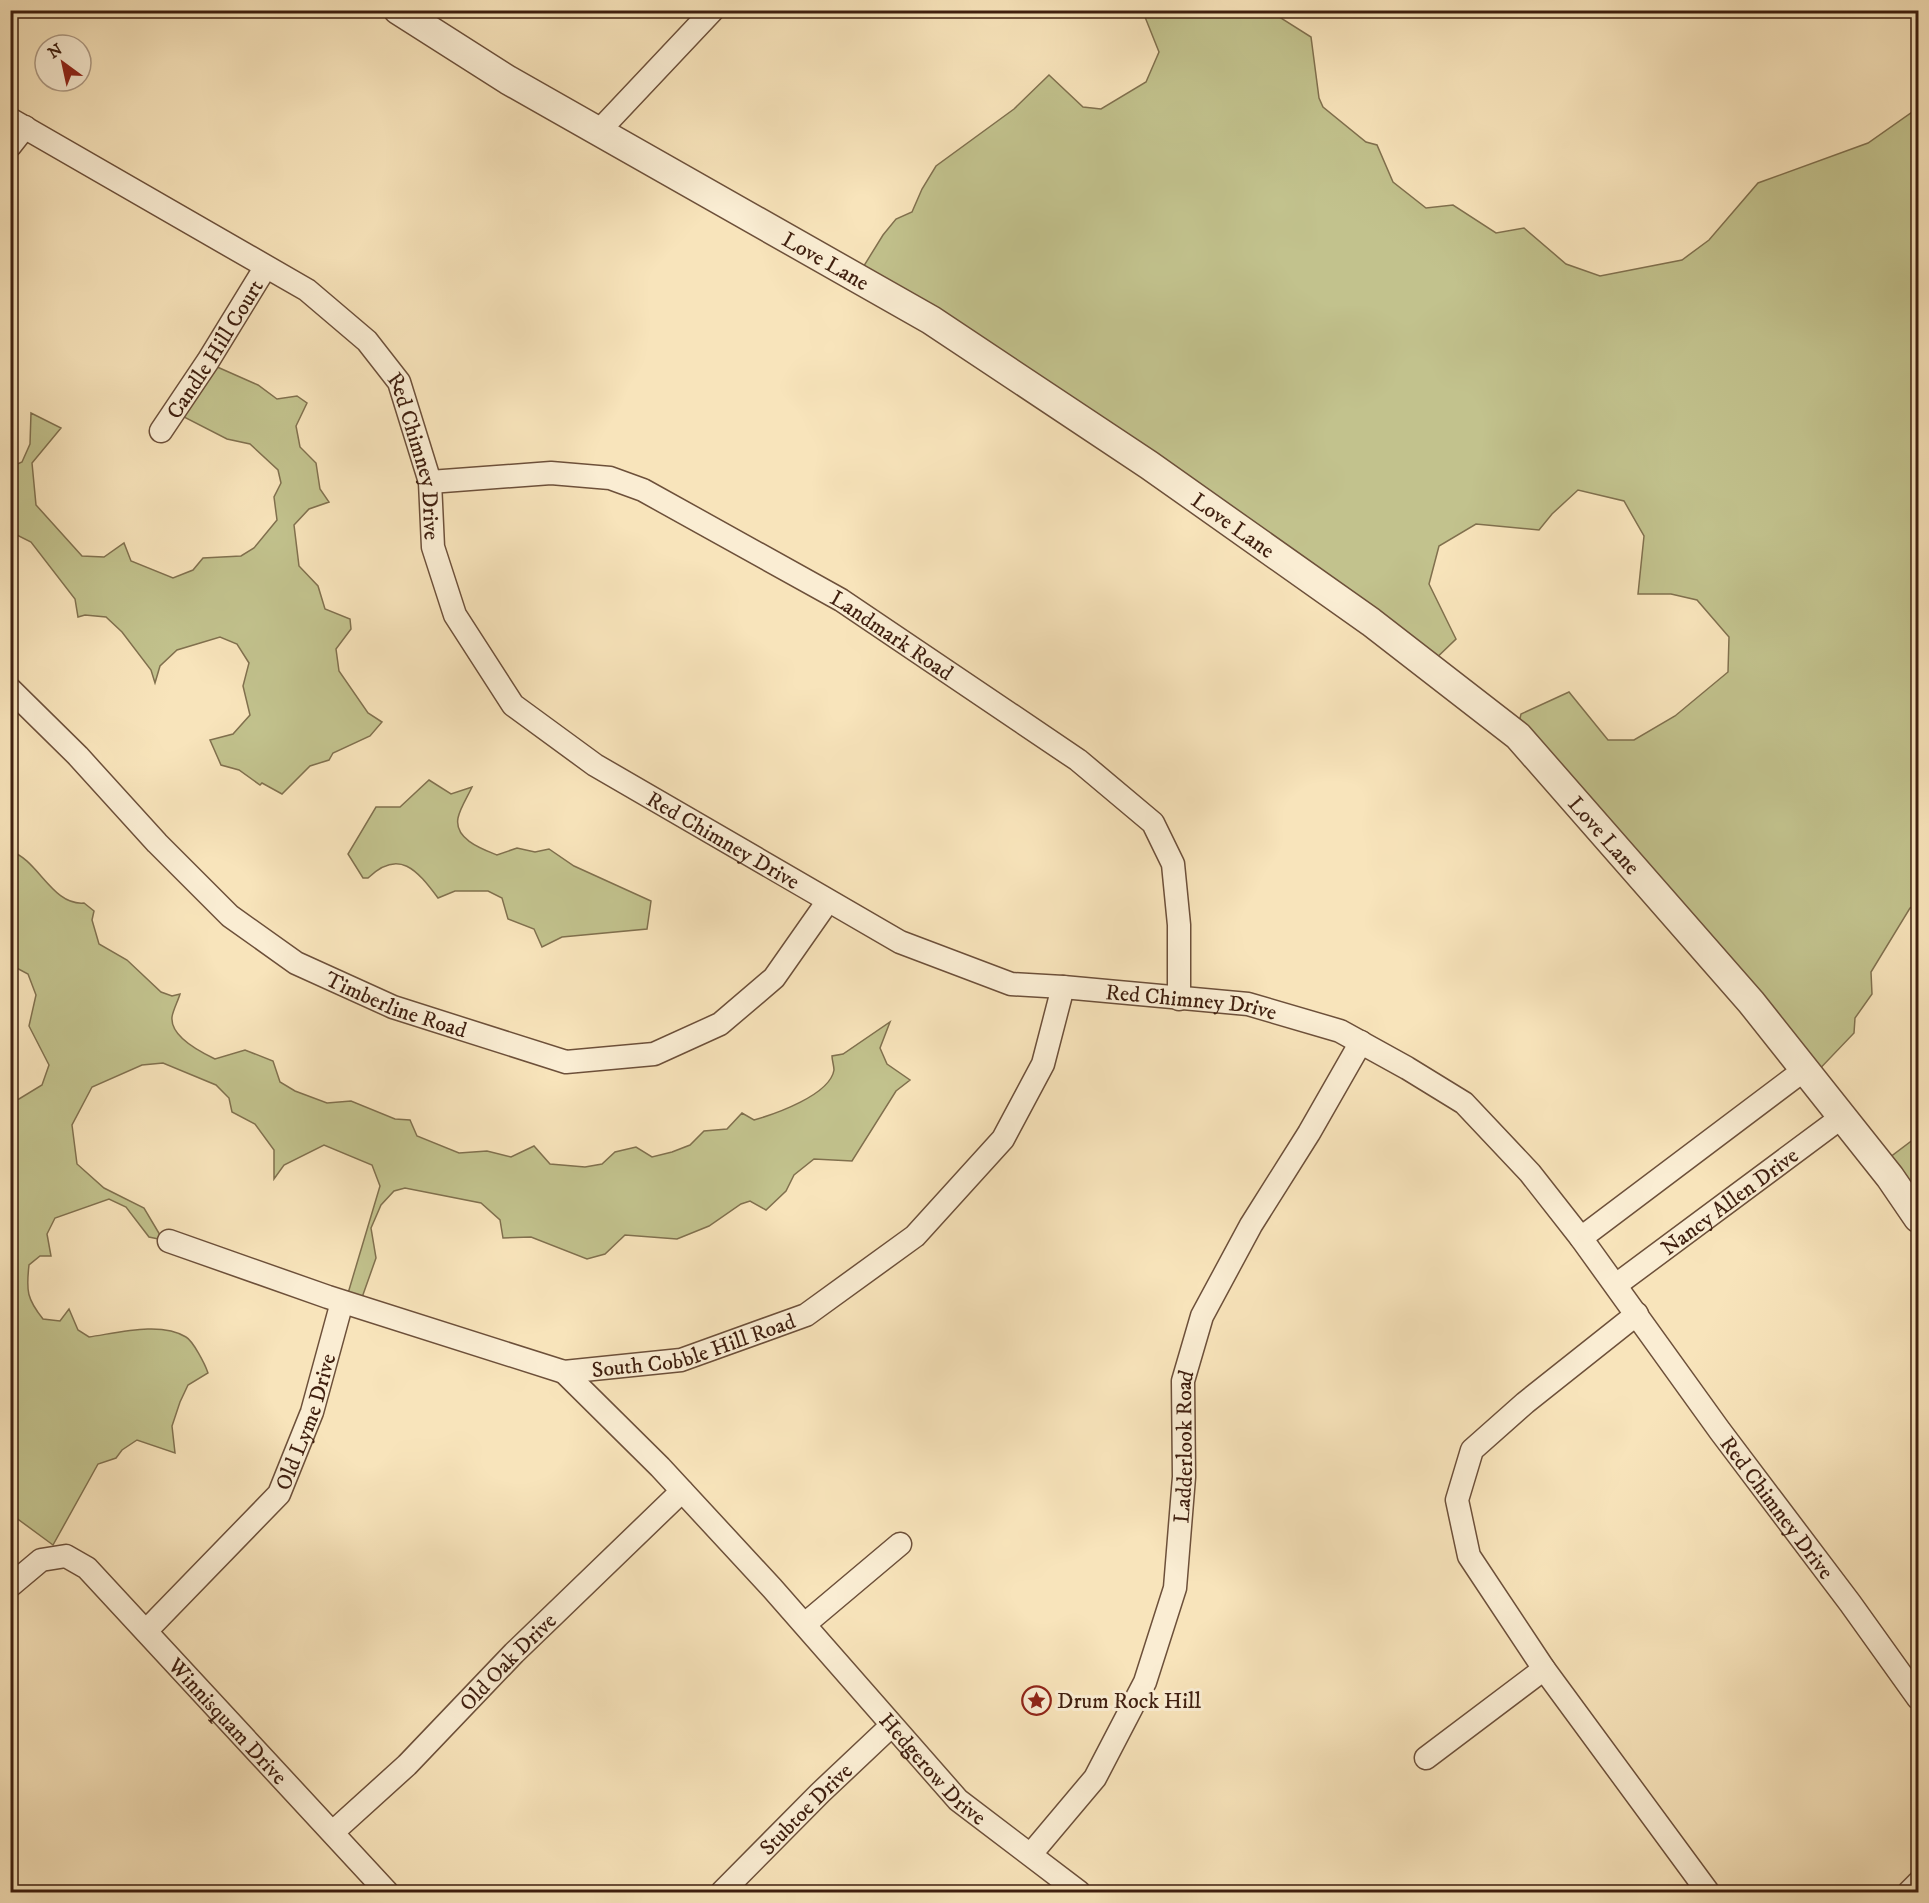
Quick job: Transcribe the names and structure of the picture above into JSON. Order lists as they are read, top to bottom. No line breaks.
{"streets":{"street":["Love Lane","Candle Hill Court","Red Chimney Drive","Landmark Road","Timberline Road","Nancy Allen Drive","South Cobble Hill Road","Old Lyme Drive","Ladderlook Road","Old Oak Drive","Winnisquam Drive","Hedgerow Drive","Stubtoe Drive"]},"crossings":[["Love Lane","Nancy Allen Drive"],["Candle Hill Court","Red Chimney Drive"],["Red Chimney Drive","Landmark Road"],["Red Chimney Drive","Timberline Road"],["Red Chimney Drive","Nancy Allen Drive"],["Red Chimney Drive","South Cobble Hill Road"],["Red Chimney Drive","Ladderlook Road"],["South Cobble Hill Road","Old Lyme Drive"],["South Cobble Hill Road","Hedgerow Drive"],["Old Lyme Drive","Winnisquam Drive"],["Ladderlook Road","Hedgerow Drive"],["Old Oak Drive","Winnisquam Drive"],["Old Oak Drive","Hedgerow Drive"],["Hedgerow Drive","Stubtoe Drive"]],"places":{"place":["Drum Rock Hill"]},"north":"top left"}
